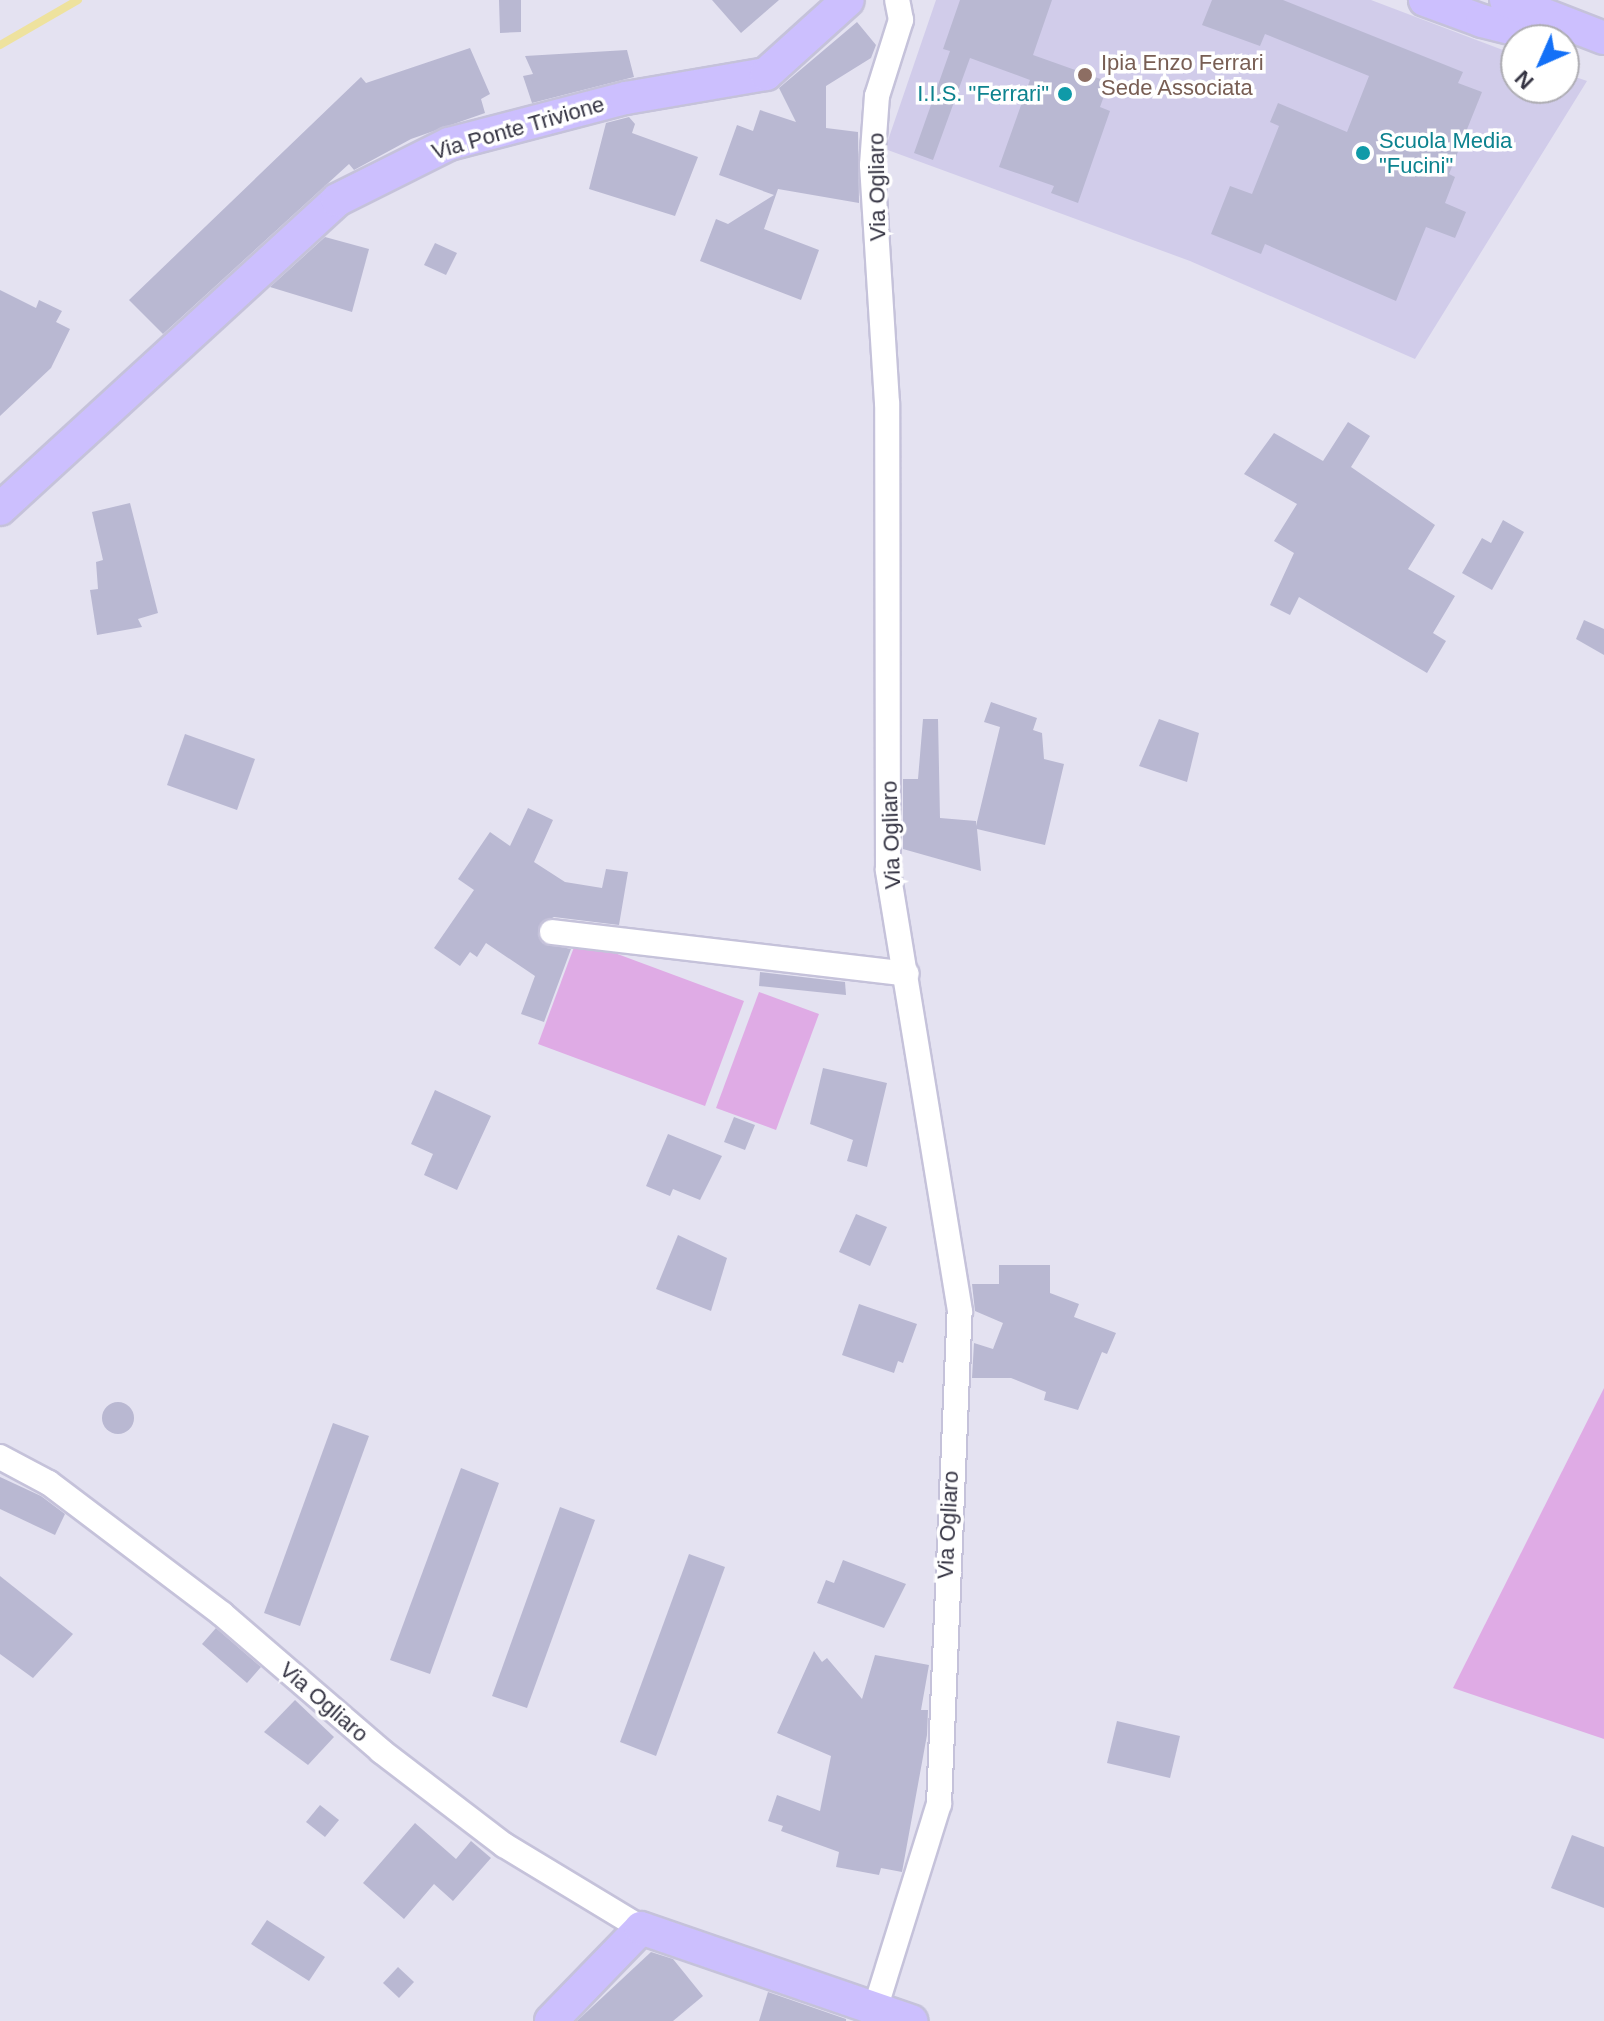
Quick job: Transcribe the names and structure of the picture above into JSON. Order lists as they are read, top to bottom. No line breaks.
{"streets":{"street":["Via Ponte Trivione","Via Ogliaro"]},"places":["Ipia Enzo Ferrari Sede Associata","I.I.S. \"Ferrari\"","Scuola Media \"Fucini\""],"north":"bottom left"}
